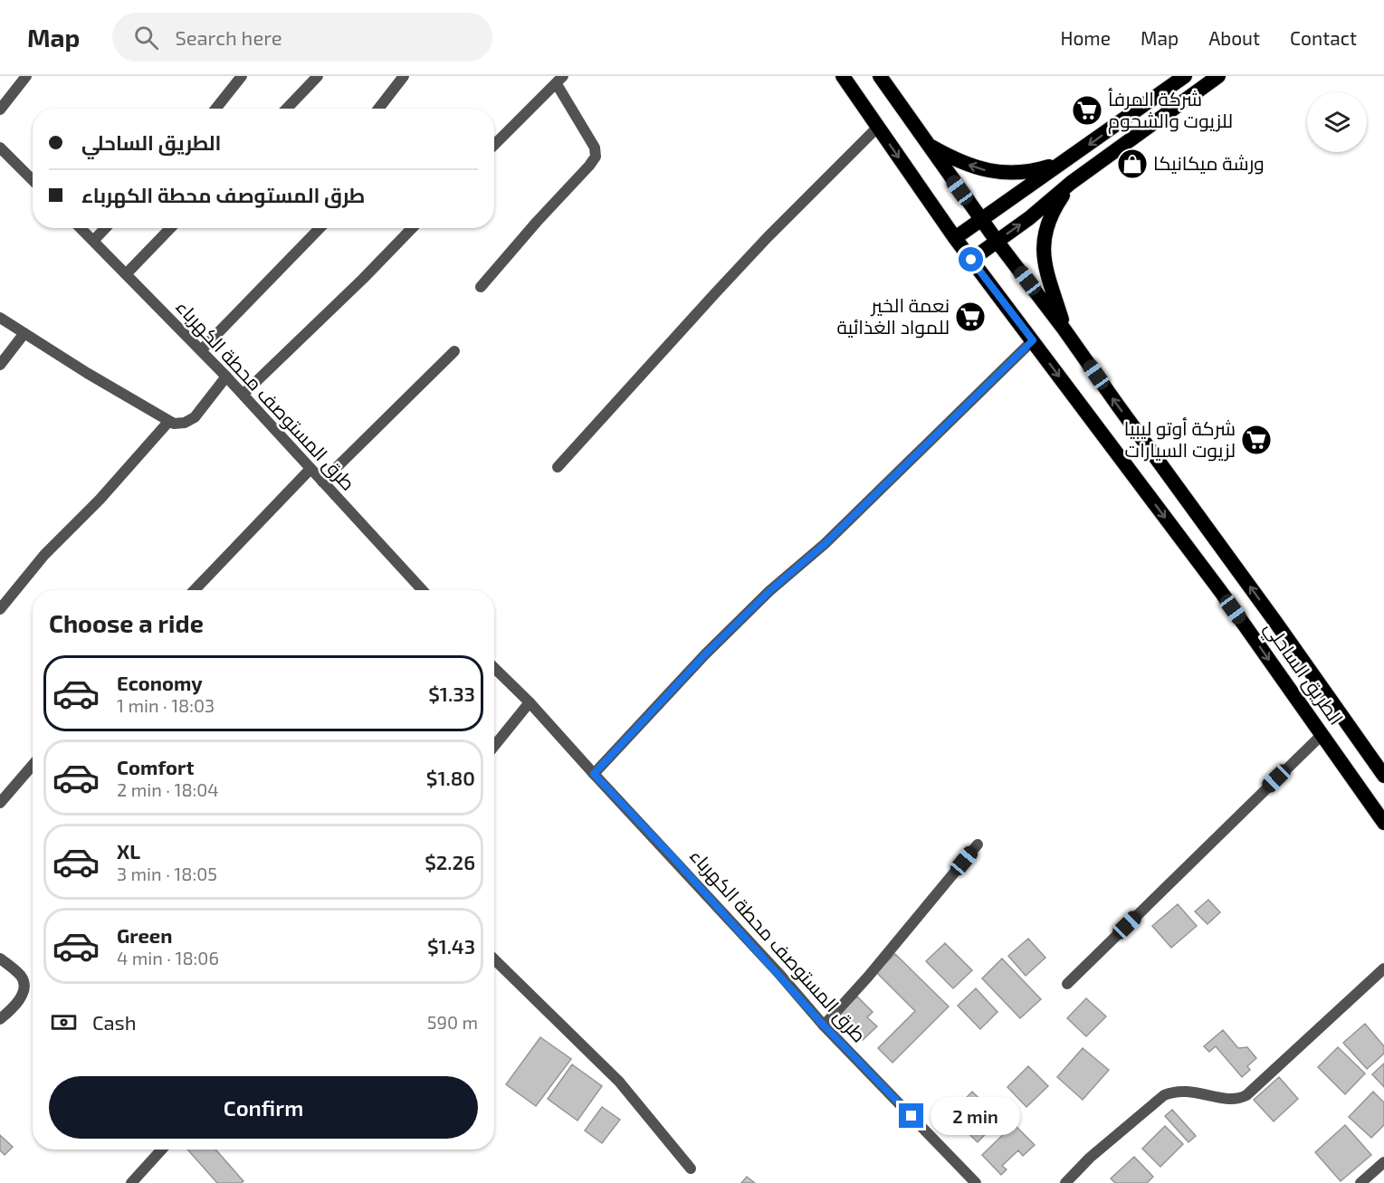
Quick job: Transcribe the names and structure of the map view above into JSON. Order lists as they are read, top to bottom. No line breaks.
{"streets":{"highway":["الطريق الساحلي"],"street":["طرق المستوصف محطة الكهرباء"]},"places":{"supermarket":["شركة المرفأ للزيوت والشحوم","نعمة الخير للمواد الغذائية","شركة أوتو ليبيا لزيوت السيارات"],"shop":["ورشة ميكانيكا"]},"page":{"header":"Map","search":"Search here","nav":["Home","Map","About","Contact"],"banner":["الطريق الساحلي","طرق المستوصف محطة الكهرباء"],"heading":"Choose a ride","list":[{"name":"Economy","note":"1 min · 18:03","value":"$1.33"},{"name":"Comfort","note":"2 min · 18:04","value":"$1.80"},{"name":"XL","note":"3 min · 18:05","value":"$2.26"},{"name":"Green","note":"4 min · 18:06","value":"$1.43"}],"pay":["Cash","590 m"],"buttons":"Confirm","bubble":"2 min"}}
